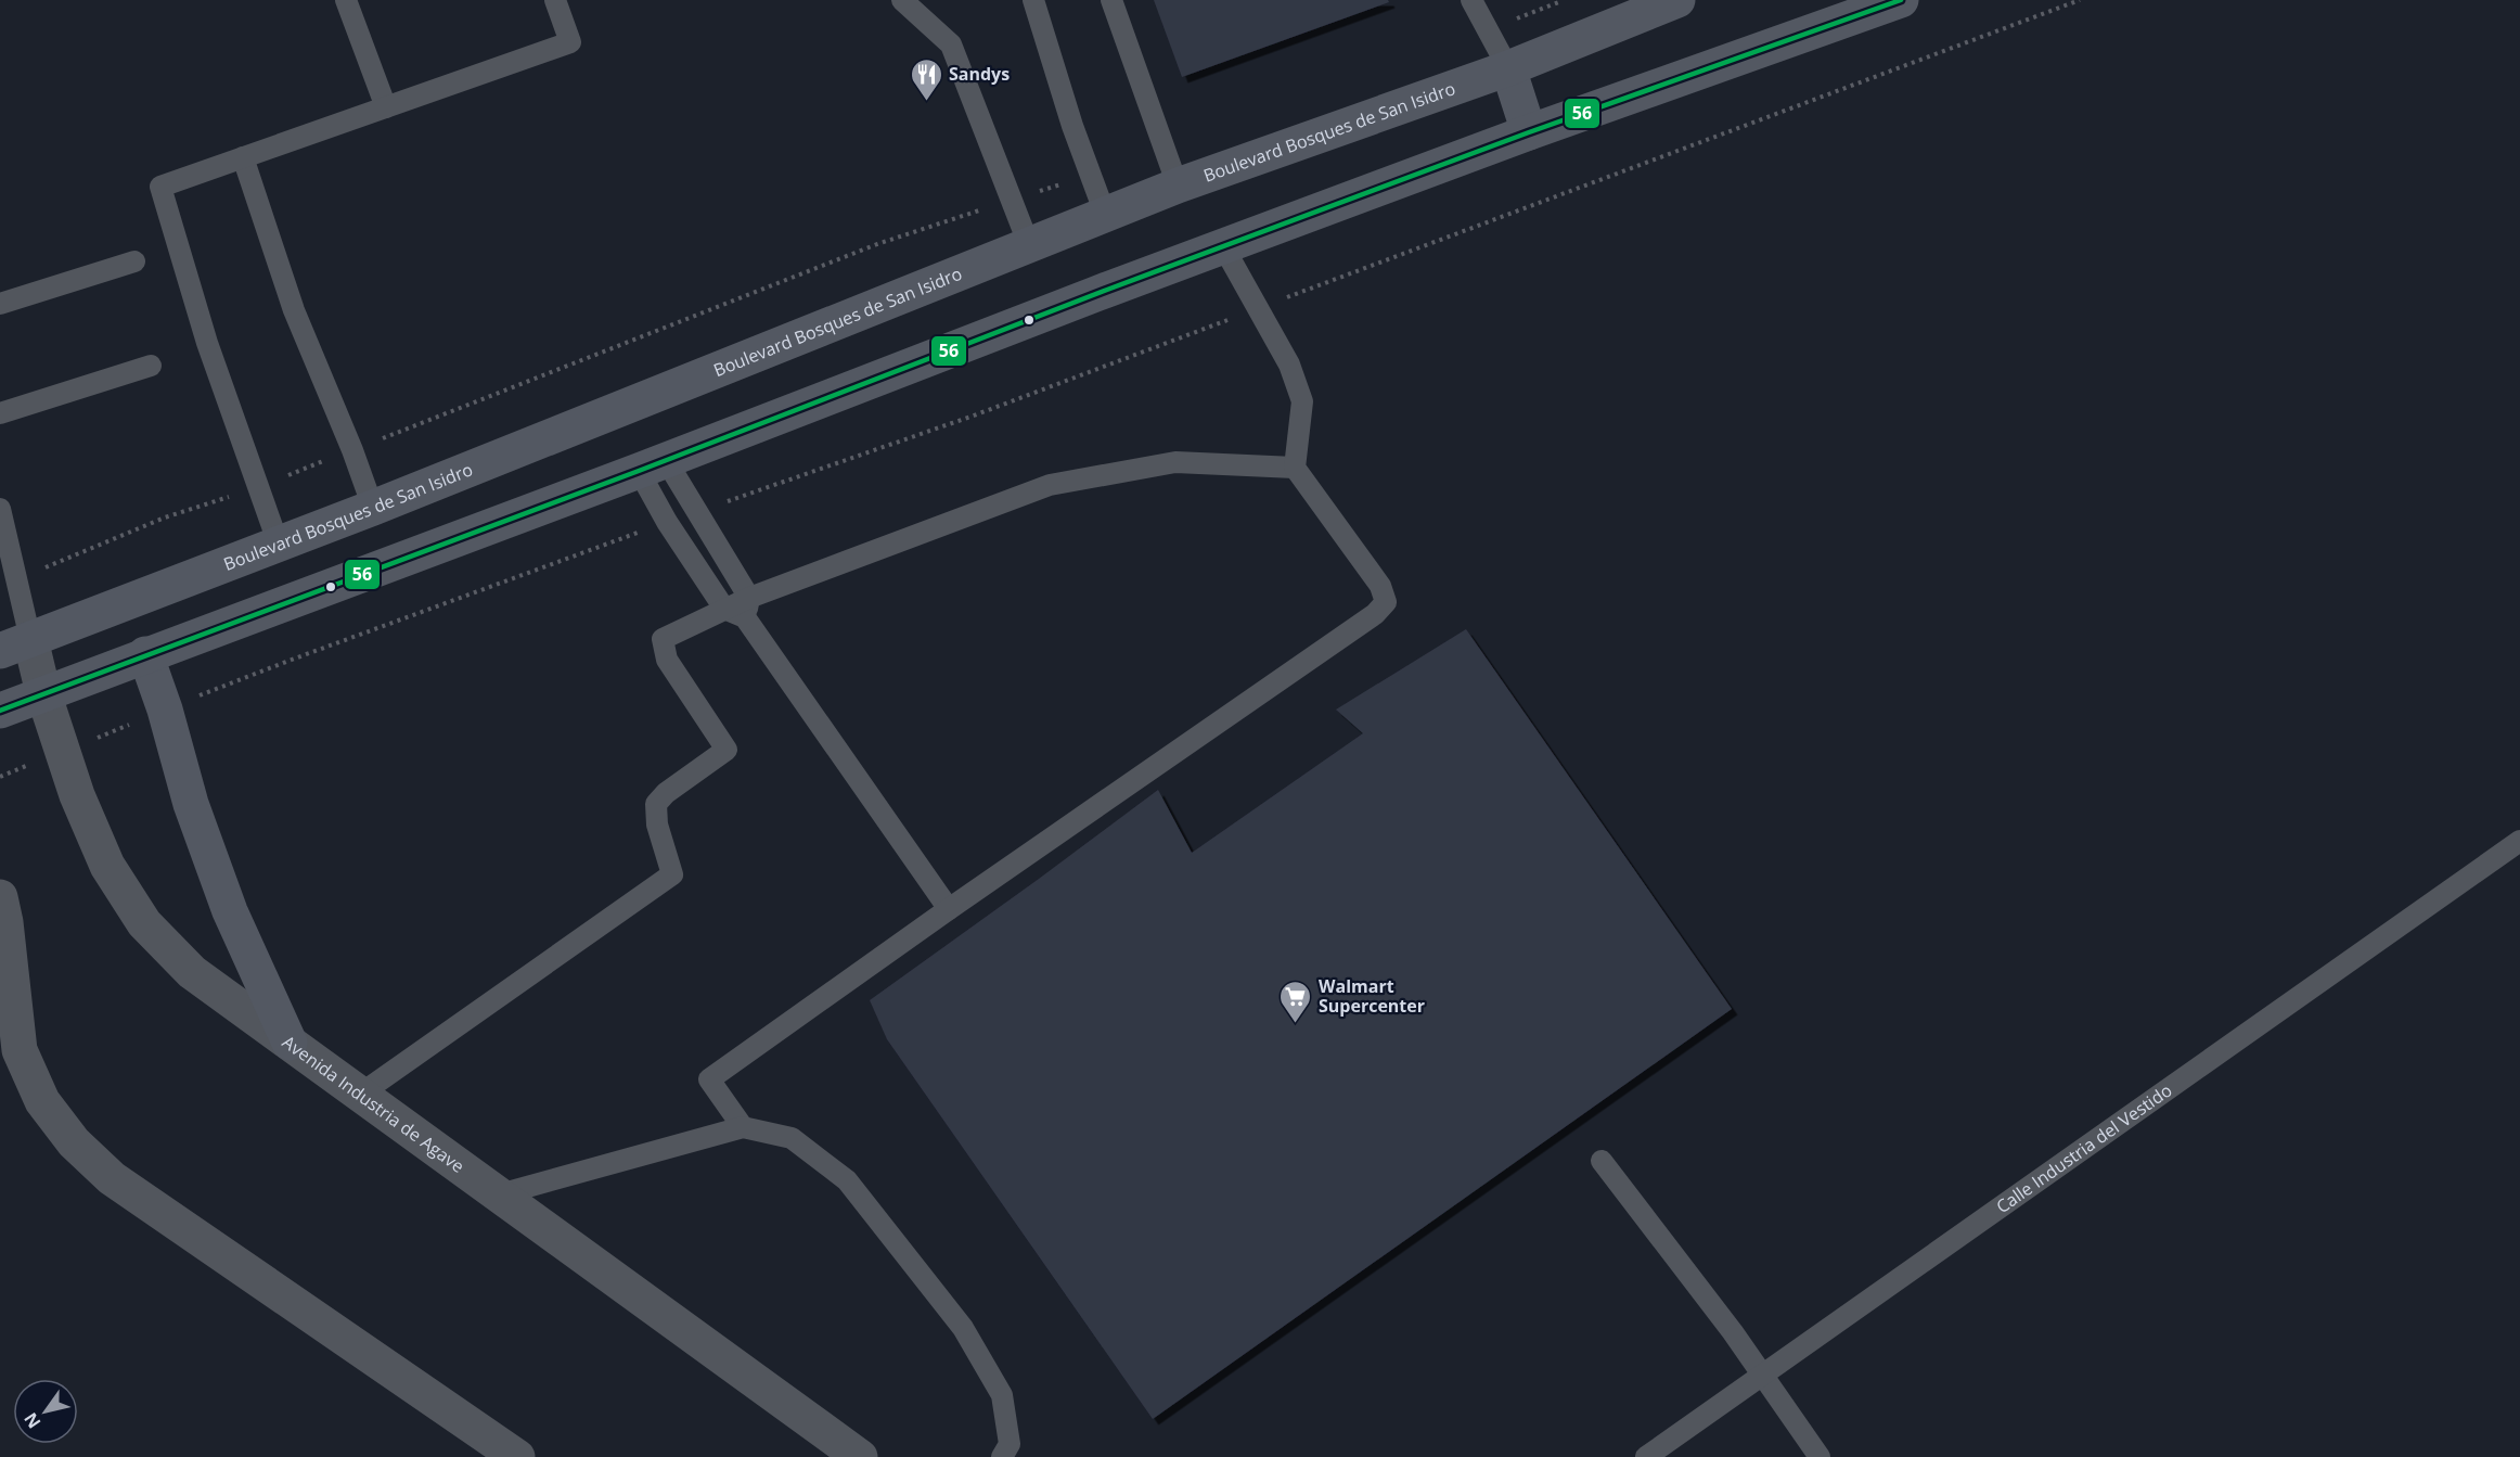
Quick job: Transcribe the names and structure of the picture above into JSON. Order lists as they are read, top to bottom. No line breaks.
{"streets":{"main road":["Boulevard Bosques de San Isidro"],"street":["Avenida Industria de Agave"],"lane":["Calle Industria del Vestido"]},"crossings":[["Boulevard Bosques de San Isidro","Avenida Industria de Agave"]],"places":{"restaurant":["Sandys"],"supermarket":["Walmart Supercenter"]},"lines":["transit line 56"],"north":"bottom left"}
